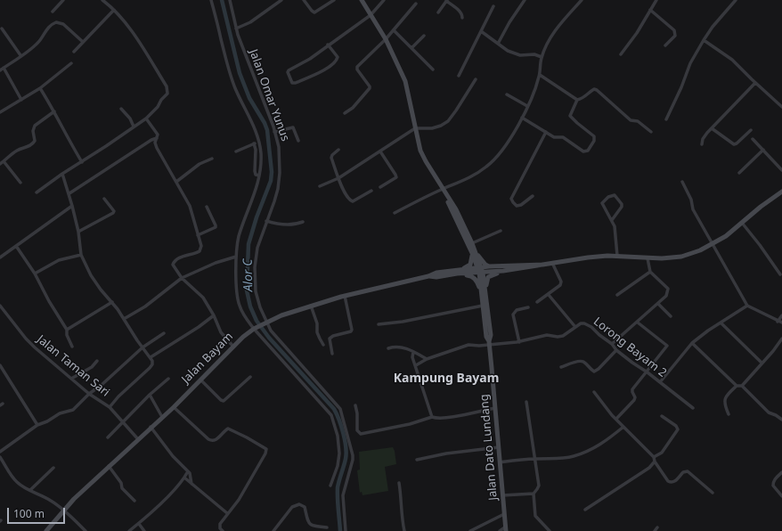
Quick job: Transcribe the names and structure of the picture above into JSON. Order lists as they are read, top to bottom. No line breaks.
{"streets":{"main road":["Jalan Bayam","Jalan Dato Lundang"],"street":["Jalan Omar Yunus","Lorong Bayam 2","Jalan Taman Sari"]},"crossings":[["Jalan Omar Yunus","Jalan Bayam"],["Lorong Bayam 2","Jalan Dato Lundang"],["Jalan Bayam","Jalan Taman Sari"],["Jalan Bayam","Jalan Dato Lundang"]],"districts":["Kampung Bayam"],"water":["Alor C"],"scale_bar":"100 m"}
